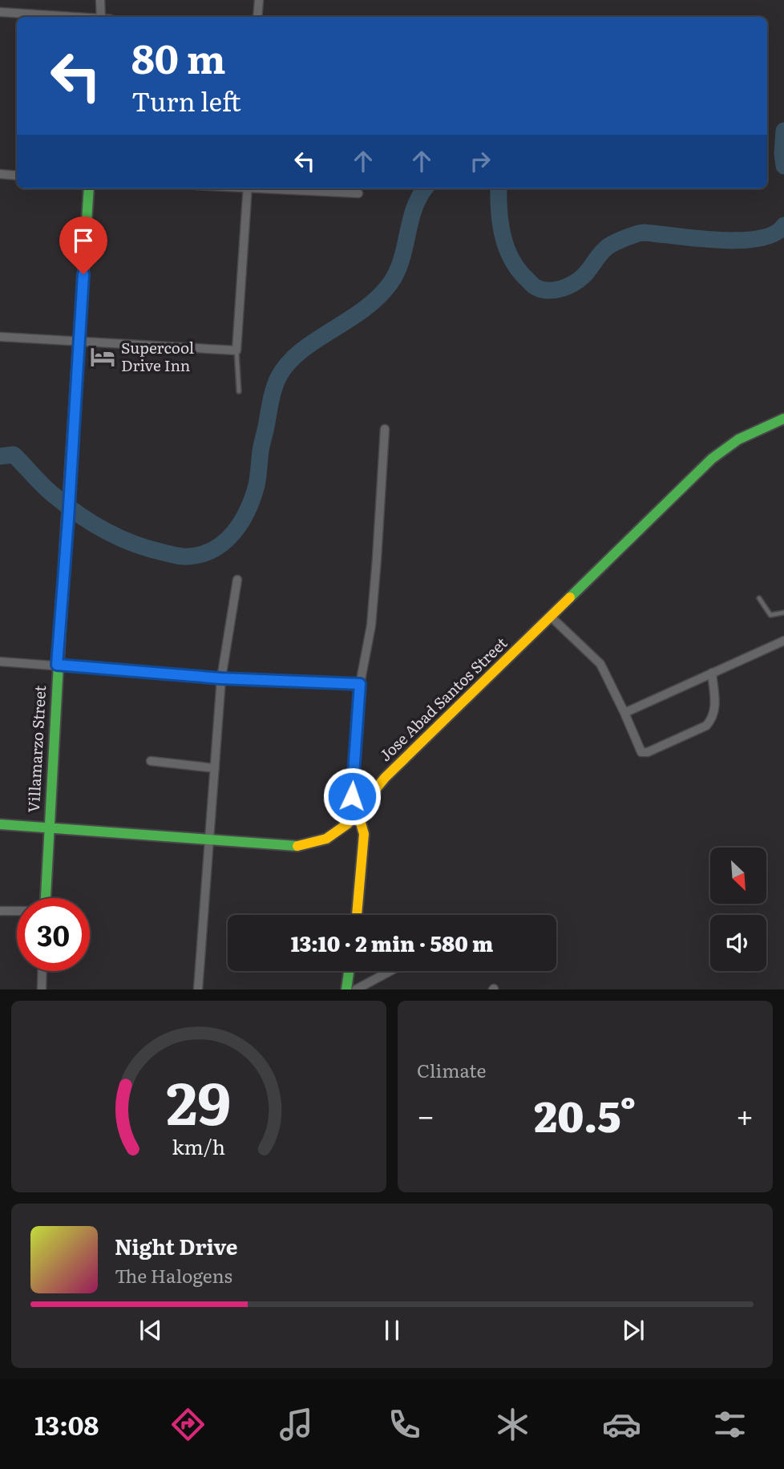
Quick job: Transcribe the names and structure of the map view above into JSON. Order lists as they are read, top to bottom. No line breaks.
{"streets":{"main road":["Jose Abad Santos Street","Villamarzo Street"]},"crossings":[["Jose Abad Santos Street","Villamarzo Street"]],"places":{"hotel":["Supercool Drive Inn"]},"north":"bottom right","page":{"turn":["80 m","Turn left"],"limit":"30","trip":"13:10 · 2 min · 580 m","tile":"Climate","heat":["−","20.5°","+"],"song":["Night Drive","The Halogens"],"tabs":"13:08","gauge":["29","km/h"]}}
